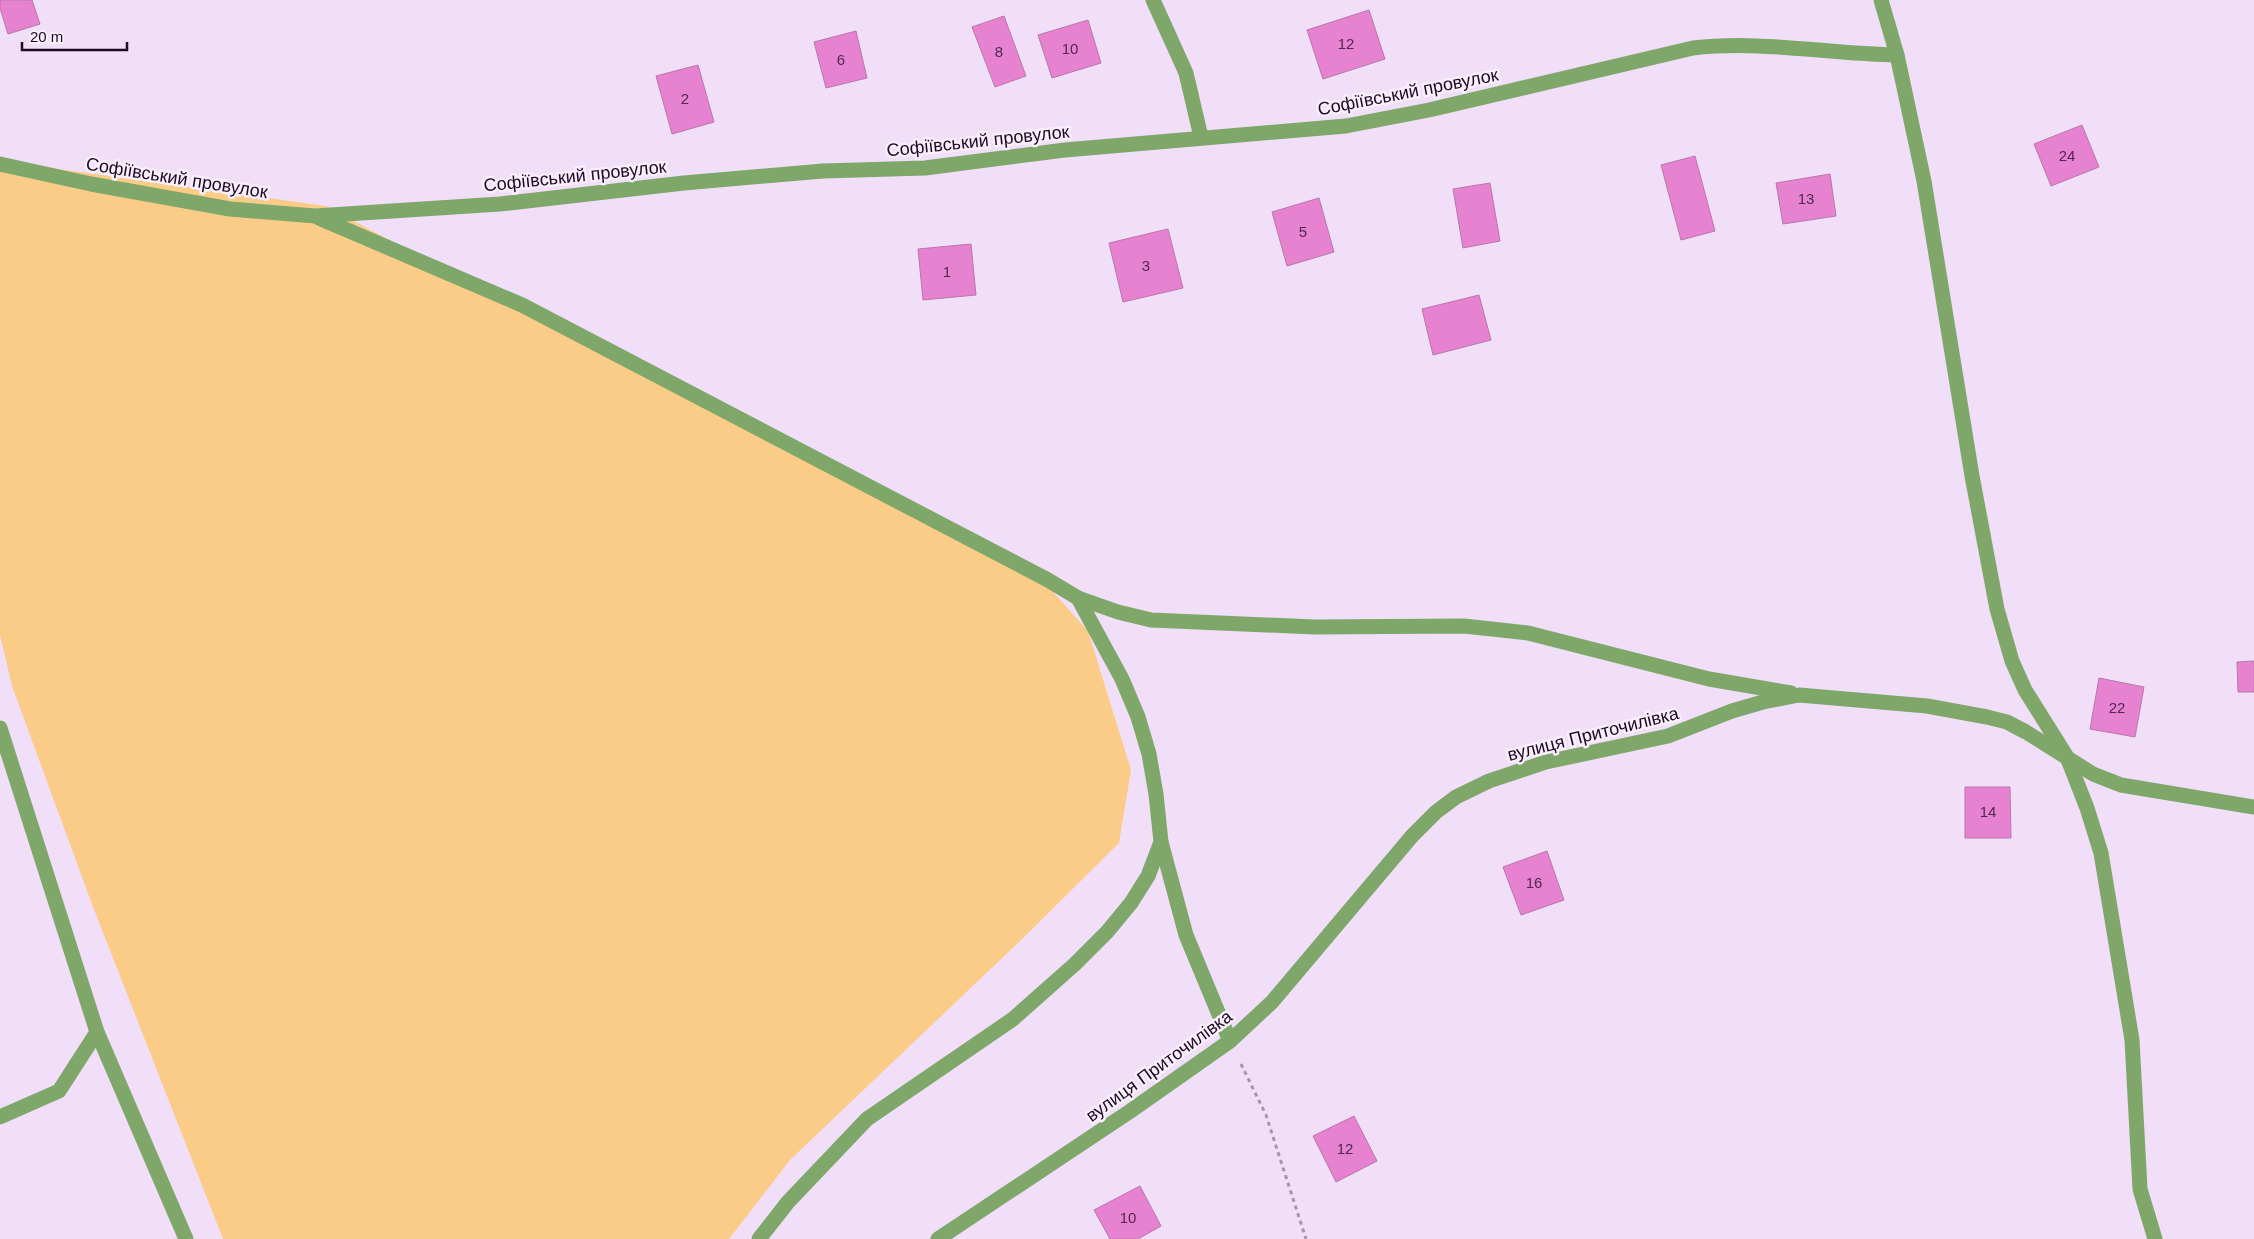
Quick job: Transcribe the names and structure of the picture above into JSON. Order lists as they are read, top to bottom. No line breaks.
{"streets":{"street":["Софіївський провулок","вулиця Приточилівка"]},"house_numbers":["12","10","8","6","2","24","13","5","3","1","22","14","16","12","10"],"scale_bar":"20 m"}
